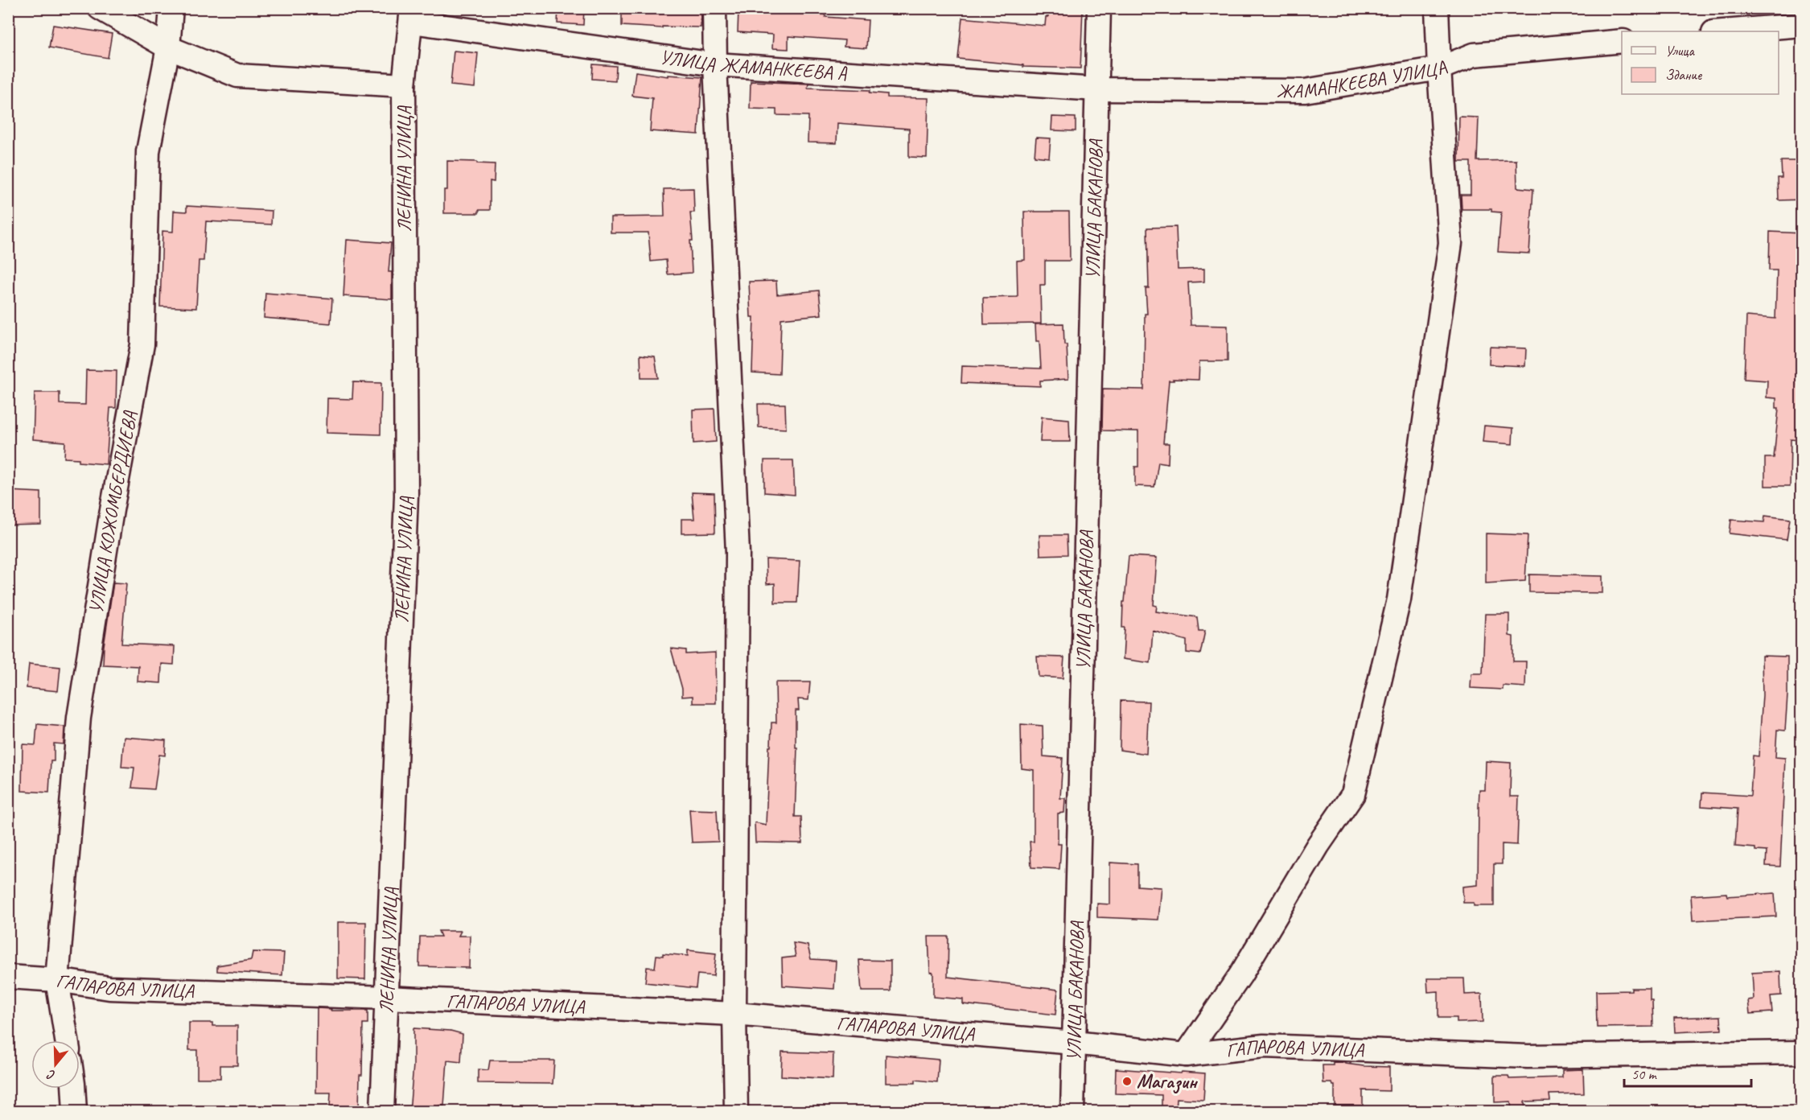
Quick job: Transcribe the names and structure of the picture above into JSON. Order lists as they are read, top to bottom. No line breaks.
{"streets":{"street":["УЛИЦА ЖАМАНКЕЕВА А","ЖАМАНКЕЕВА УЛИЦА","ЛЕНИНА УЛИЦА","УЛИЦА БАКАНОВА","УЛИЦА КОЖОМБЕРДИЕВА","ГАПАРОВА УЛИЦА"]},"crossings":[["УЛИЦА ЖАМАНКЕЕВА А","ЖАМАНКЕЕВА УЛИЦА"],["УЛИЦА ЖАМАНКЕЕВА А","ЛЕНИНА УЛИЦА"],["УЛИЦА ЖАМАНКЕЕВА А","УЛИЦА БАКАНОВА"],["ЖАМАНКЕЕВА УЛИЦА","УЛИЦА БАКАНОВА"],["ЛЕНИНА УЛИЦА","ГАПАРОВА УЛИЦА"],["УЛИЦА БАКАНОВА","ГАПАРОВА УЛИЦА"],["УЛИЦА КОЖОМБЕРДИЕВА","ГАПАРОВА УЛИЦА"]],"places":["Магазин"],"legend":["Улица","Здание"],"scale_bar":"50 m","north":"bottom"}
